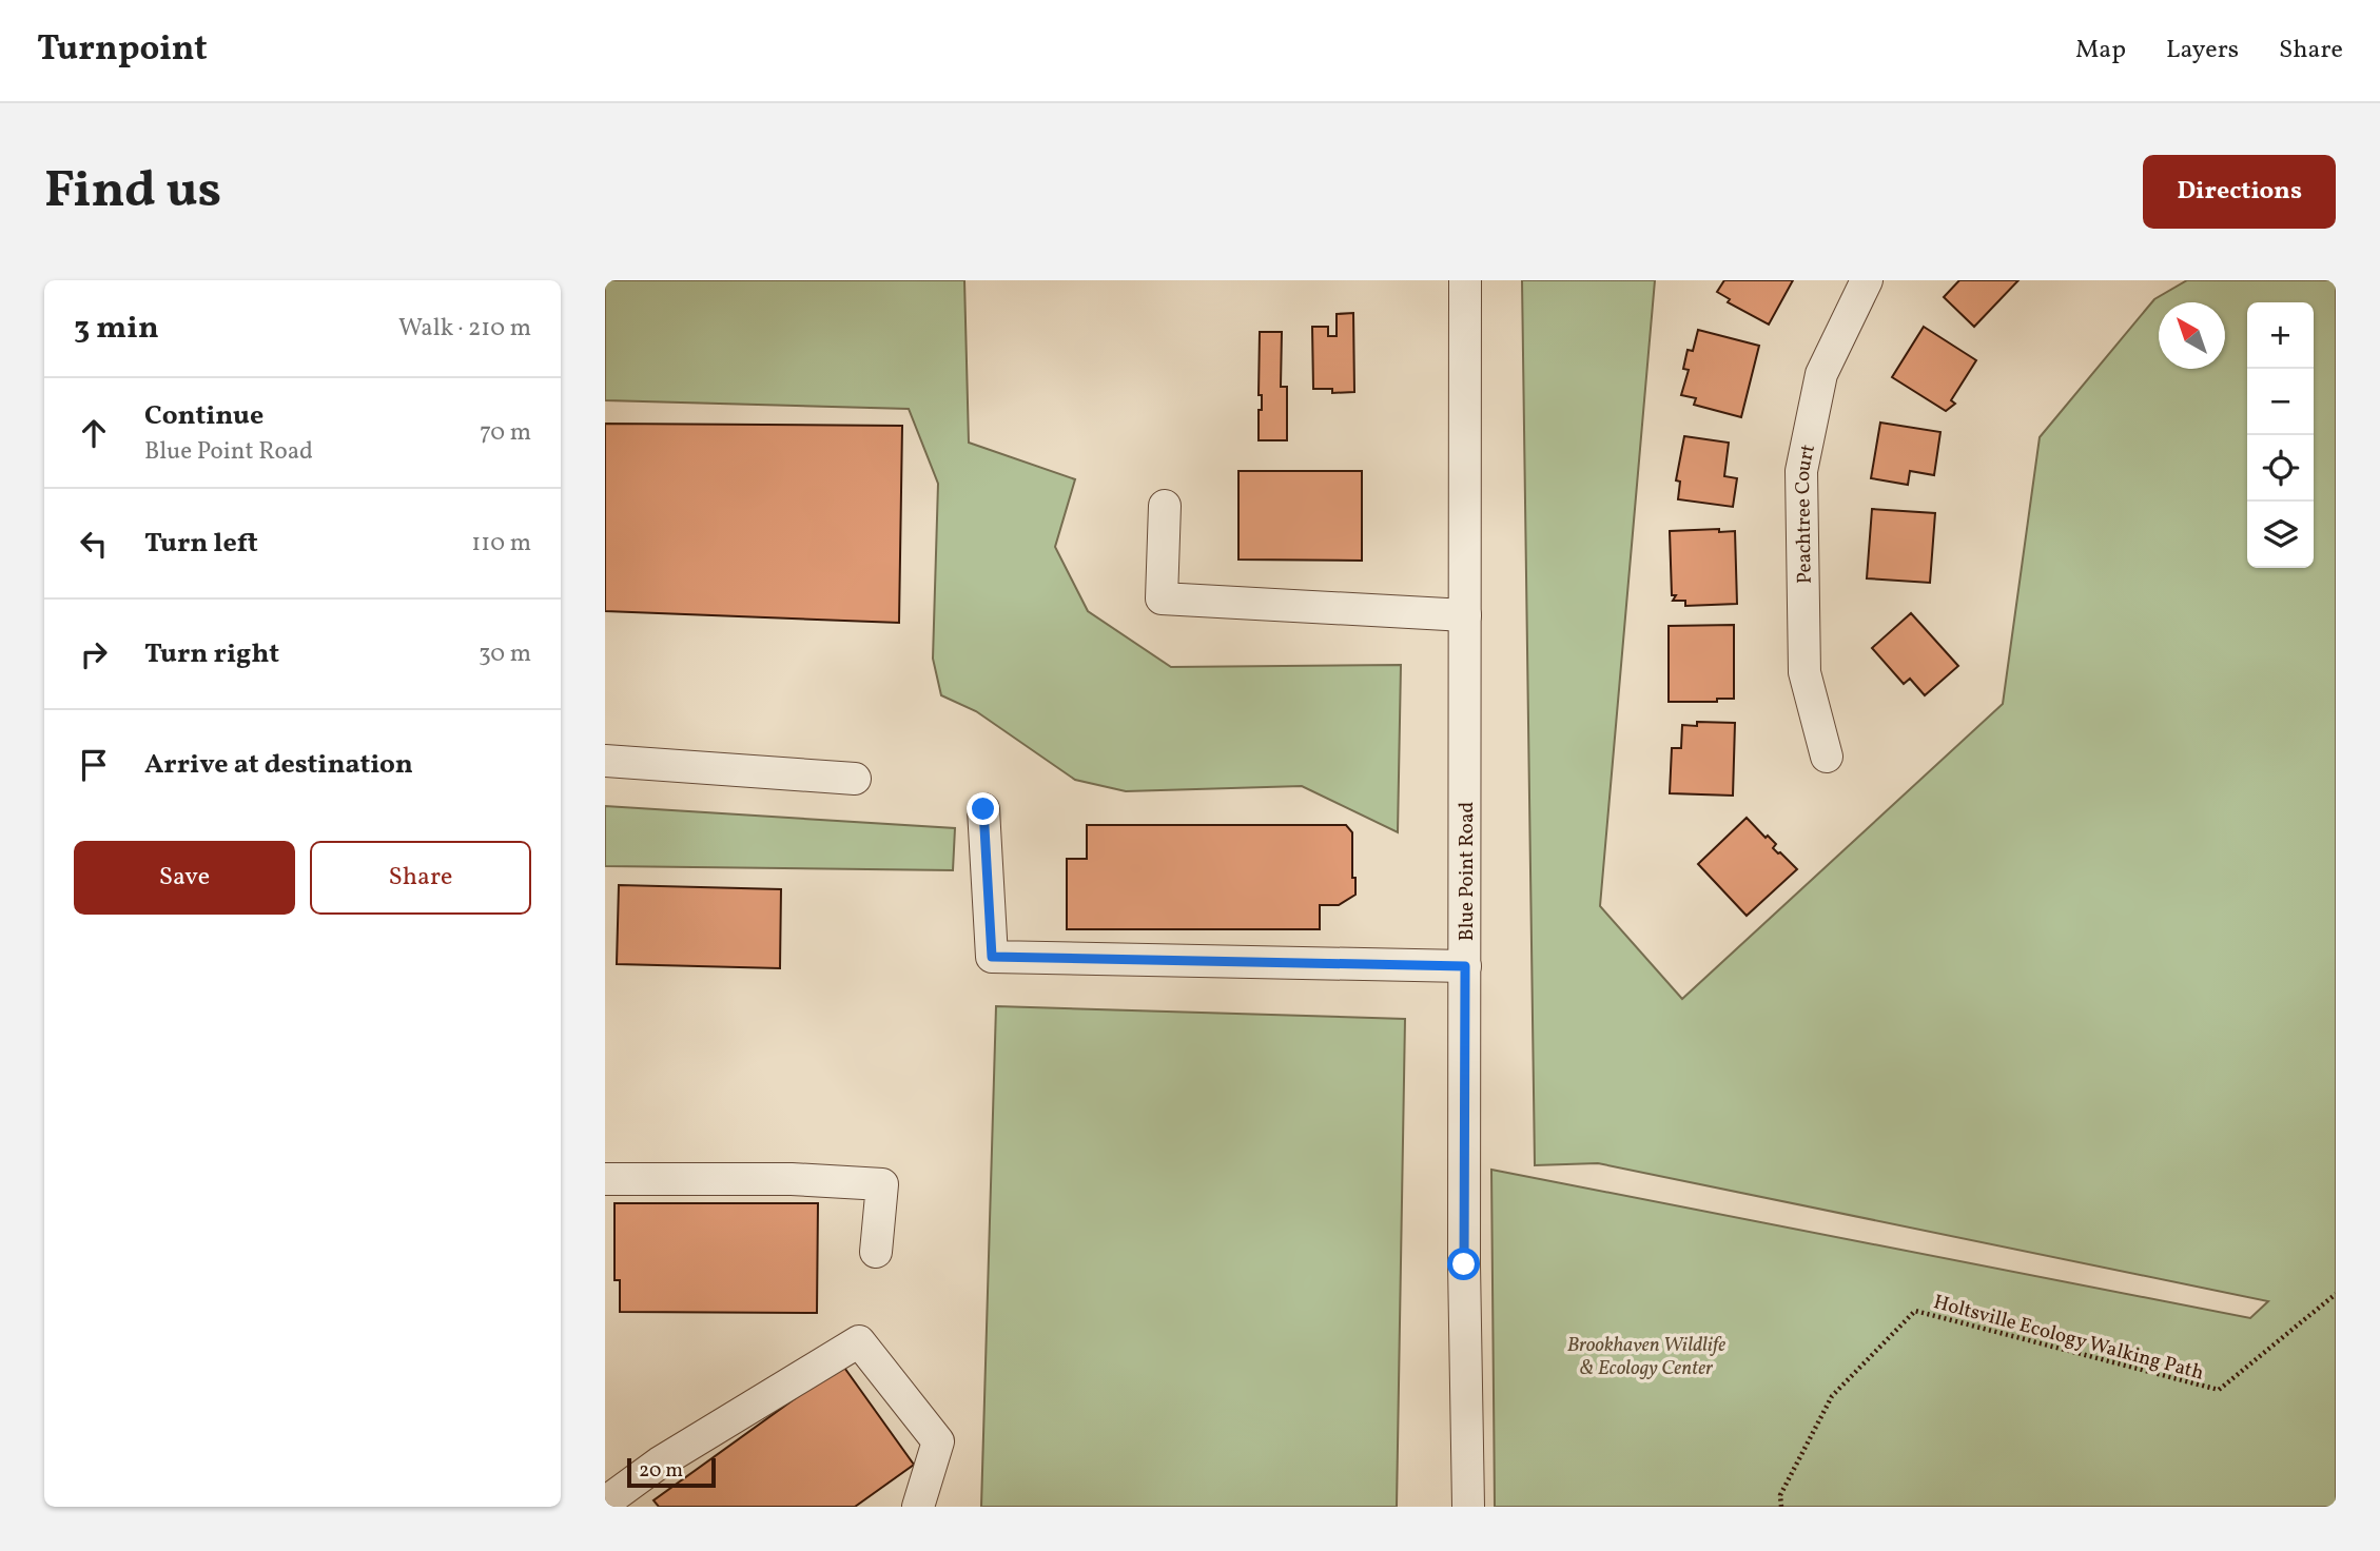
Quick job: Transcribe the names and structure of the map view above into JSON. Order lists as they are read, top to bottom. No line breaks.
{"streets":{"street":["Peachtree Court","Blue Point Road"],"path":["Holtsville Ecology Walking Path"]},"parks":["Brookhaven Wildlife & Ecology Center"],"scale_bar":"20 m","north":"top left","page":{"header":"Turnpoint","nav":["Map","Layers","Share"],"buttons":["Directions",["Save","Share"]],"title":"Find us","heading":["3 min","Walk · 210 m"],"map_buttons":["+","−"],"list":[["Continue","Blue Point Road","70 m"],["Turn left","110 m"],["Turn right","30 m"],"Arrive at destination"],"scale":"20 m"}}
